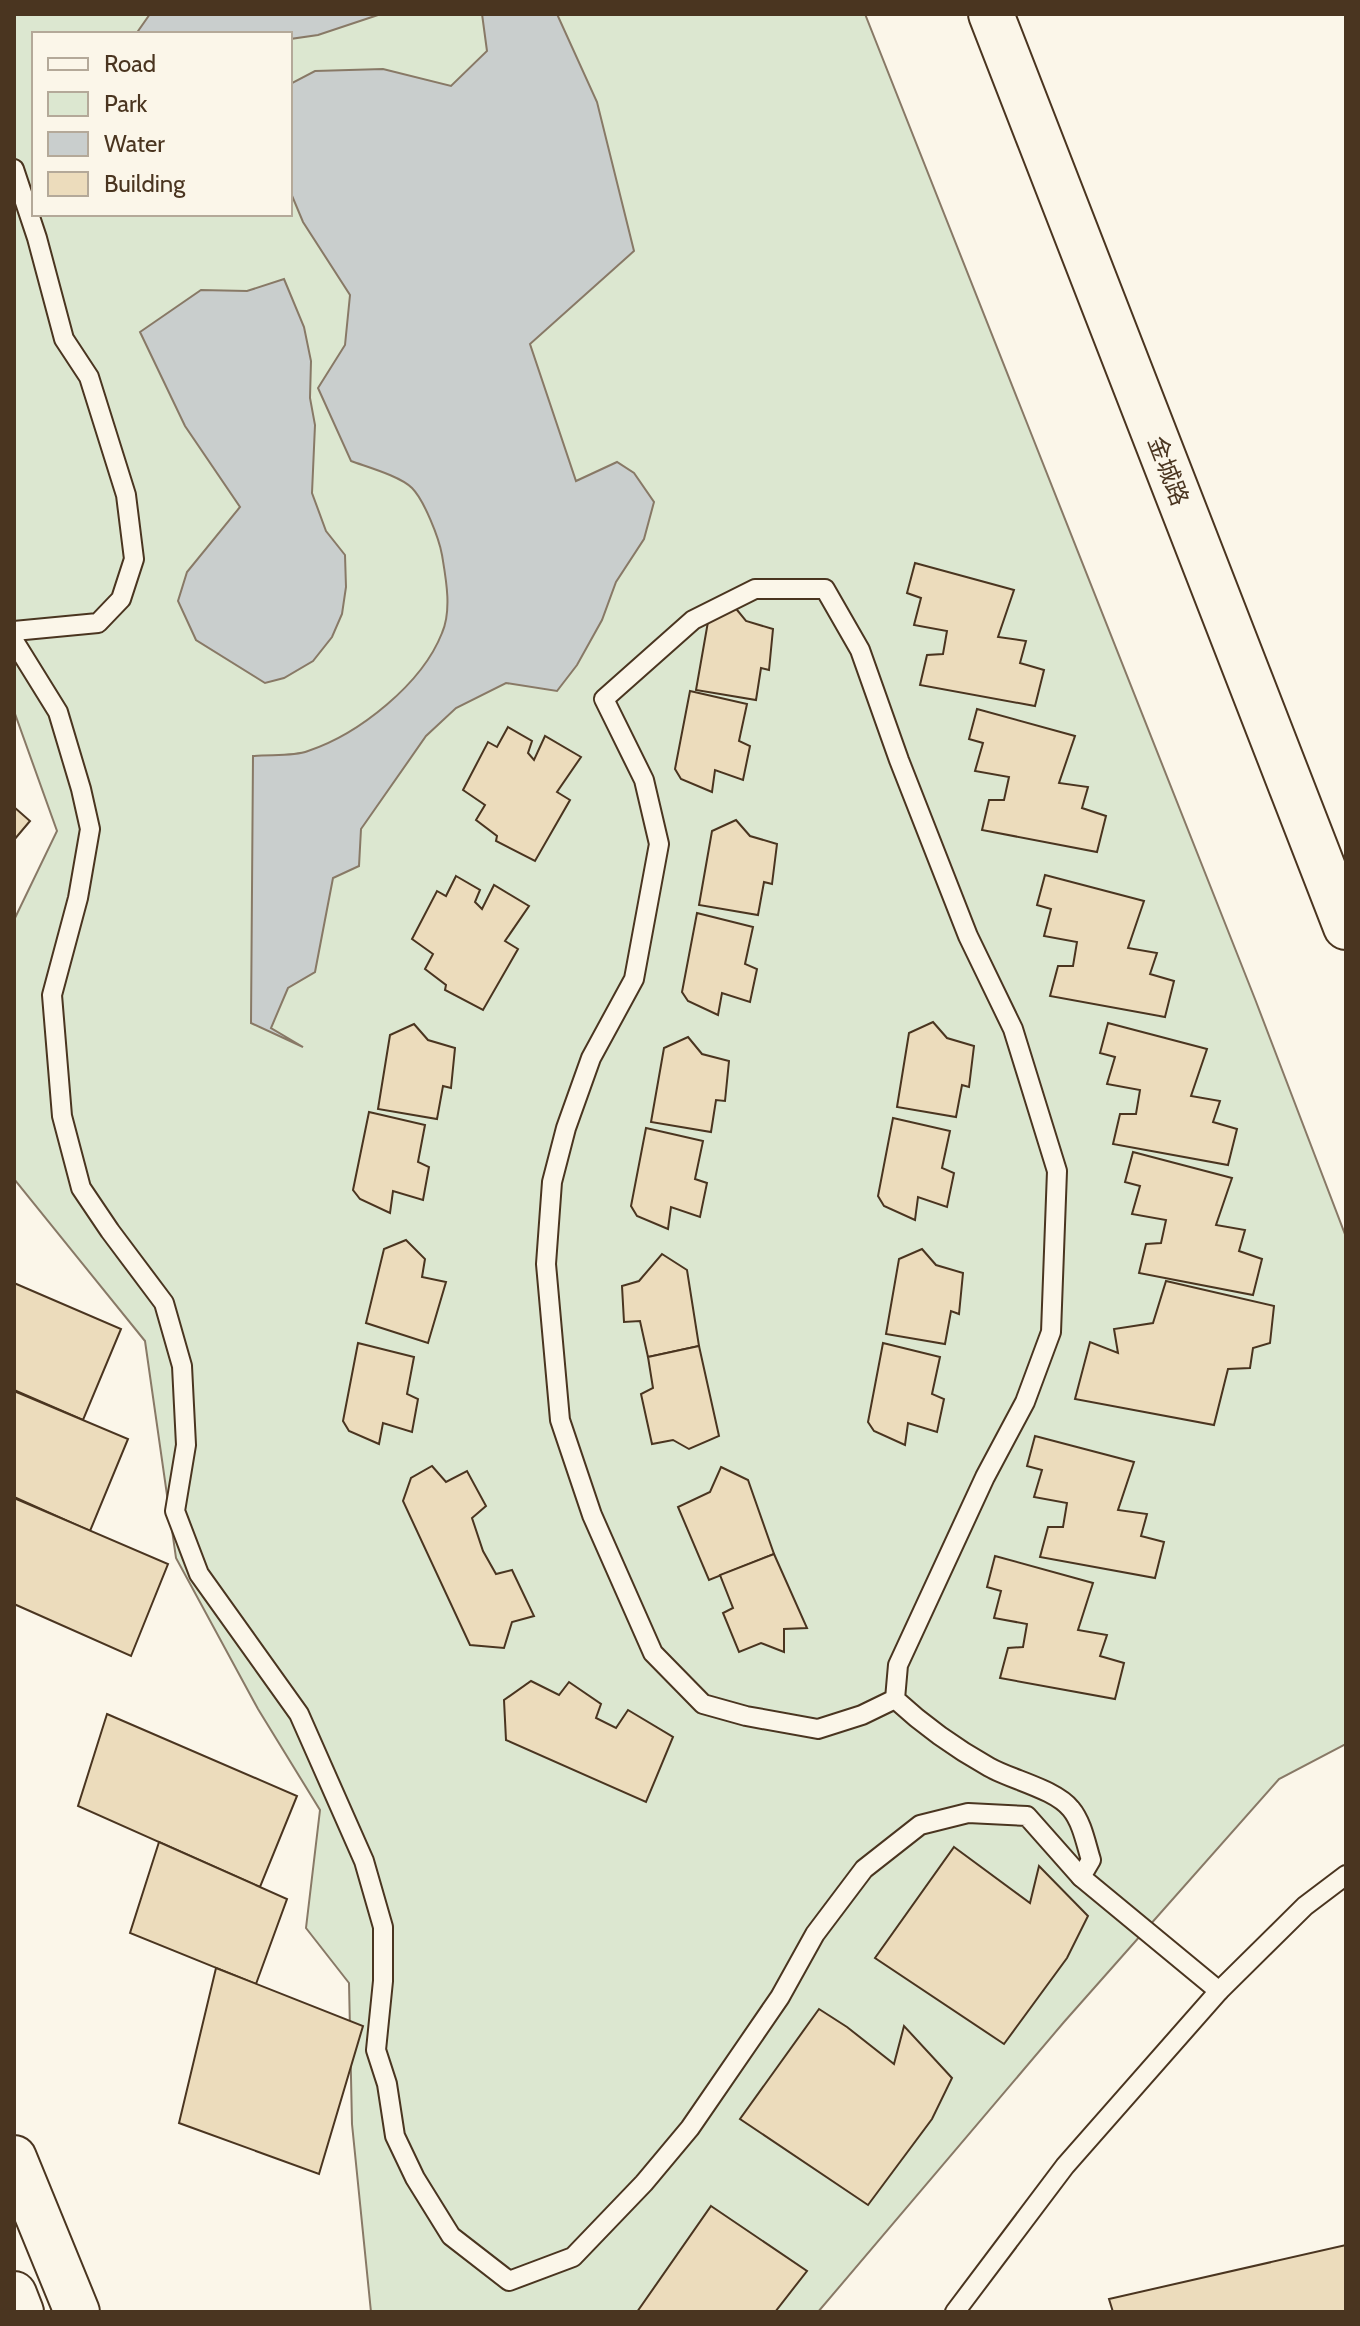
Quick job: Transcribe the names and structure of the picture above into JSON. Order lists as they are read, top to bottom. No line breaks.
{"streets":{"street":["金城路"]},"legend":["Road","Park","Water","Building"]}
